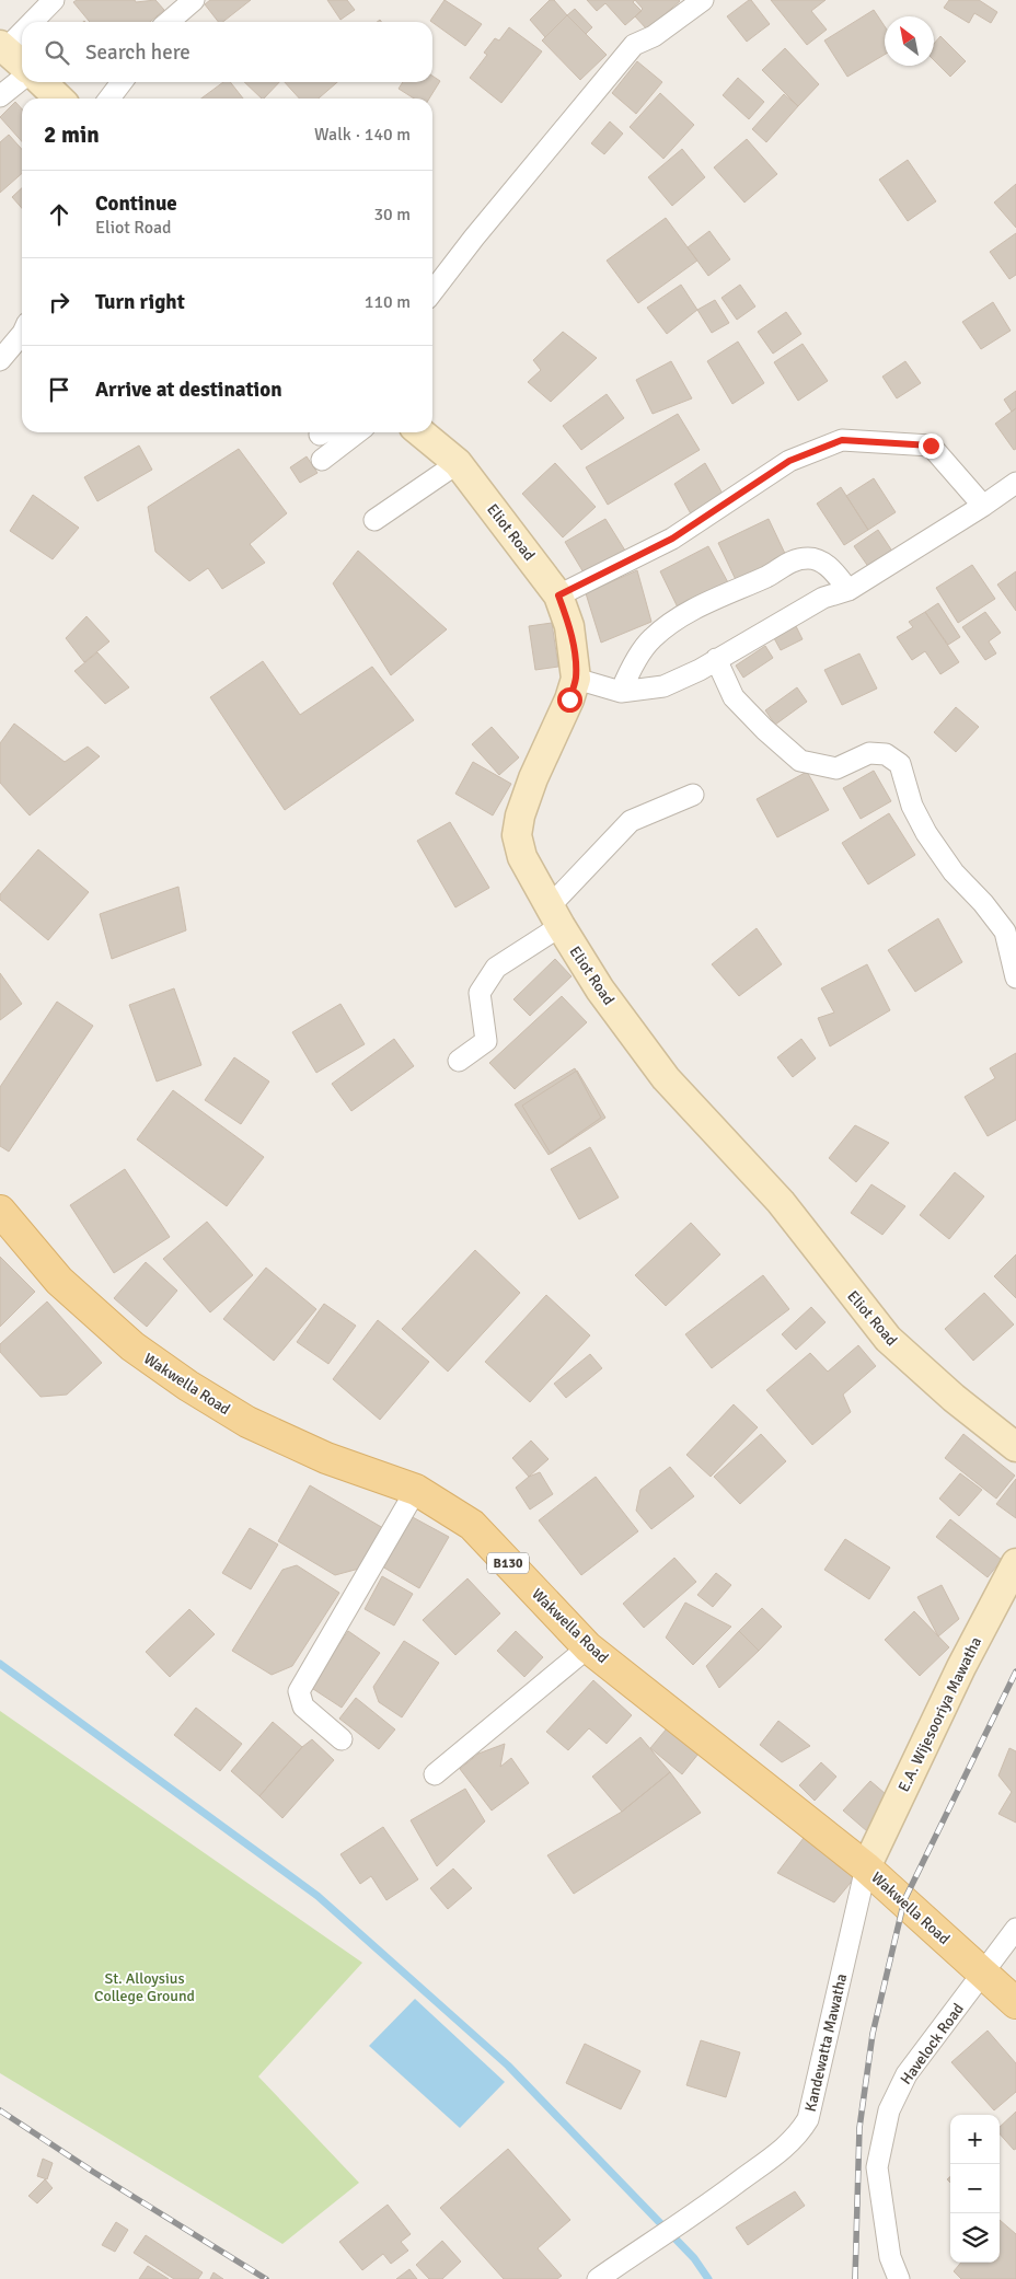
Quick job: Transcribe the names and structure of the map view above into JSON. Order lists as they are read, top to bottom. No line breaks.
{"streets":{"main road":["Wakwella Road","B130"],"street":["Eliot Road","E.A. Wijesooriya Mawatha","Kandewatta Mawatha","Havelock Road"]},"crossings":[["Wakwella Road","E.A. Wijesooriya Mawatha"],["Wakwella Road","Kandewatta Mawatha"],["Wakwella Road","Havelock Road"],["E.A. Wijesooriya Mawatha","Kandewatta Mawatha"]],"parks":["St. Alloysius College Ground"],"north":"top left","page":{"search":"Search here","heading":["2 min","Walk · 140 m"],"list":[["Continue","Eliot Road","30 m"],["Turn right","110 m"],"Arrive at destination"],"map_buttons":["+","−"]}}
